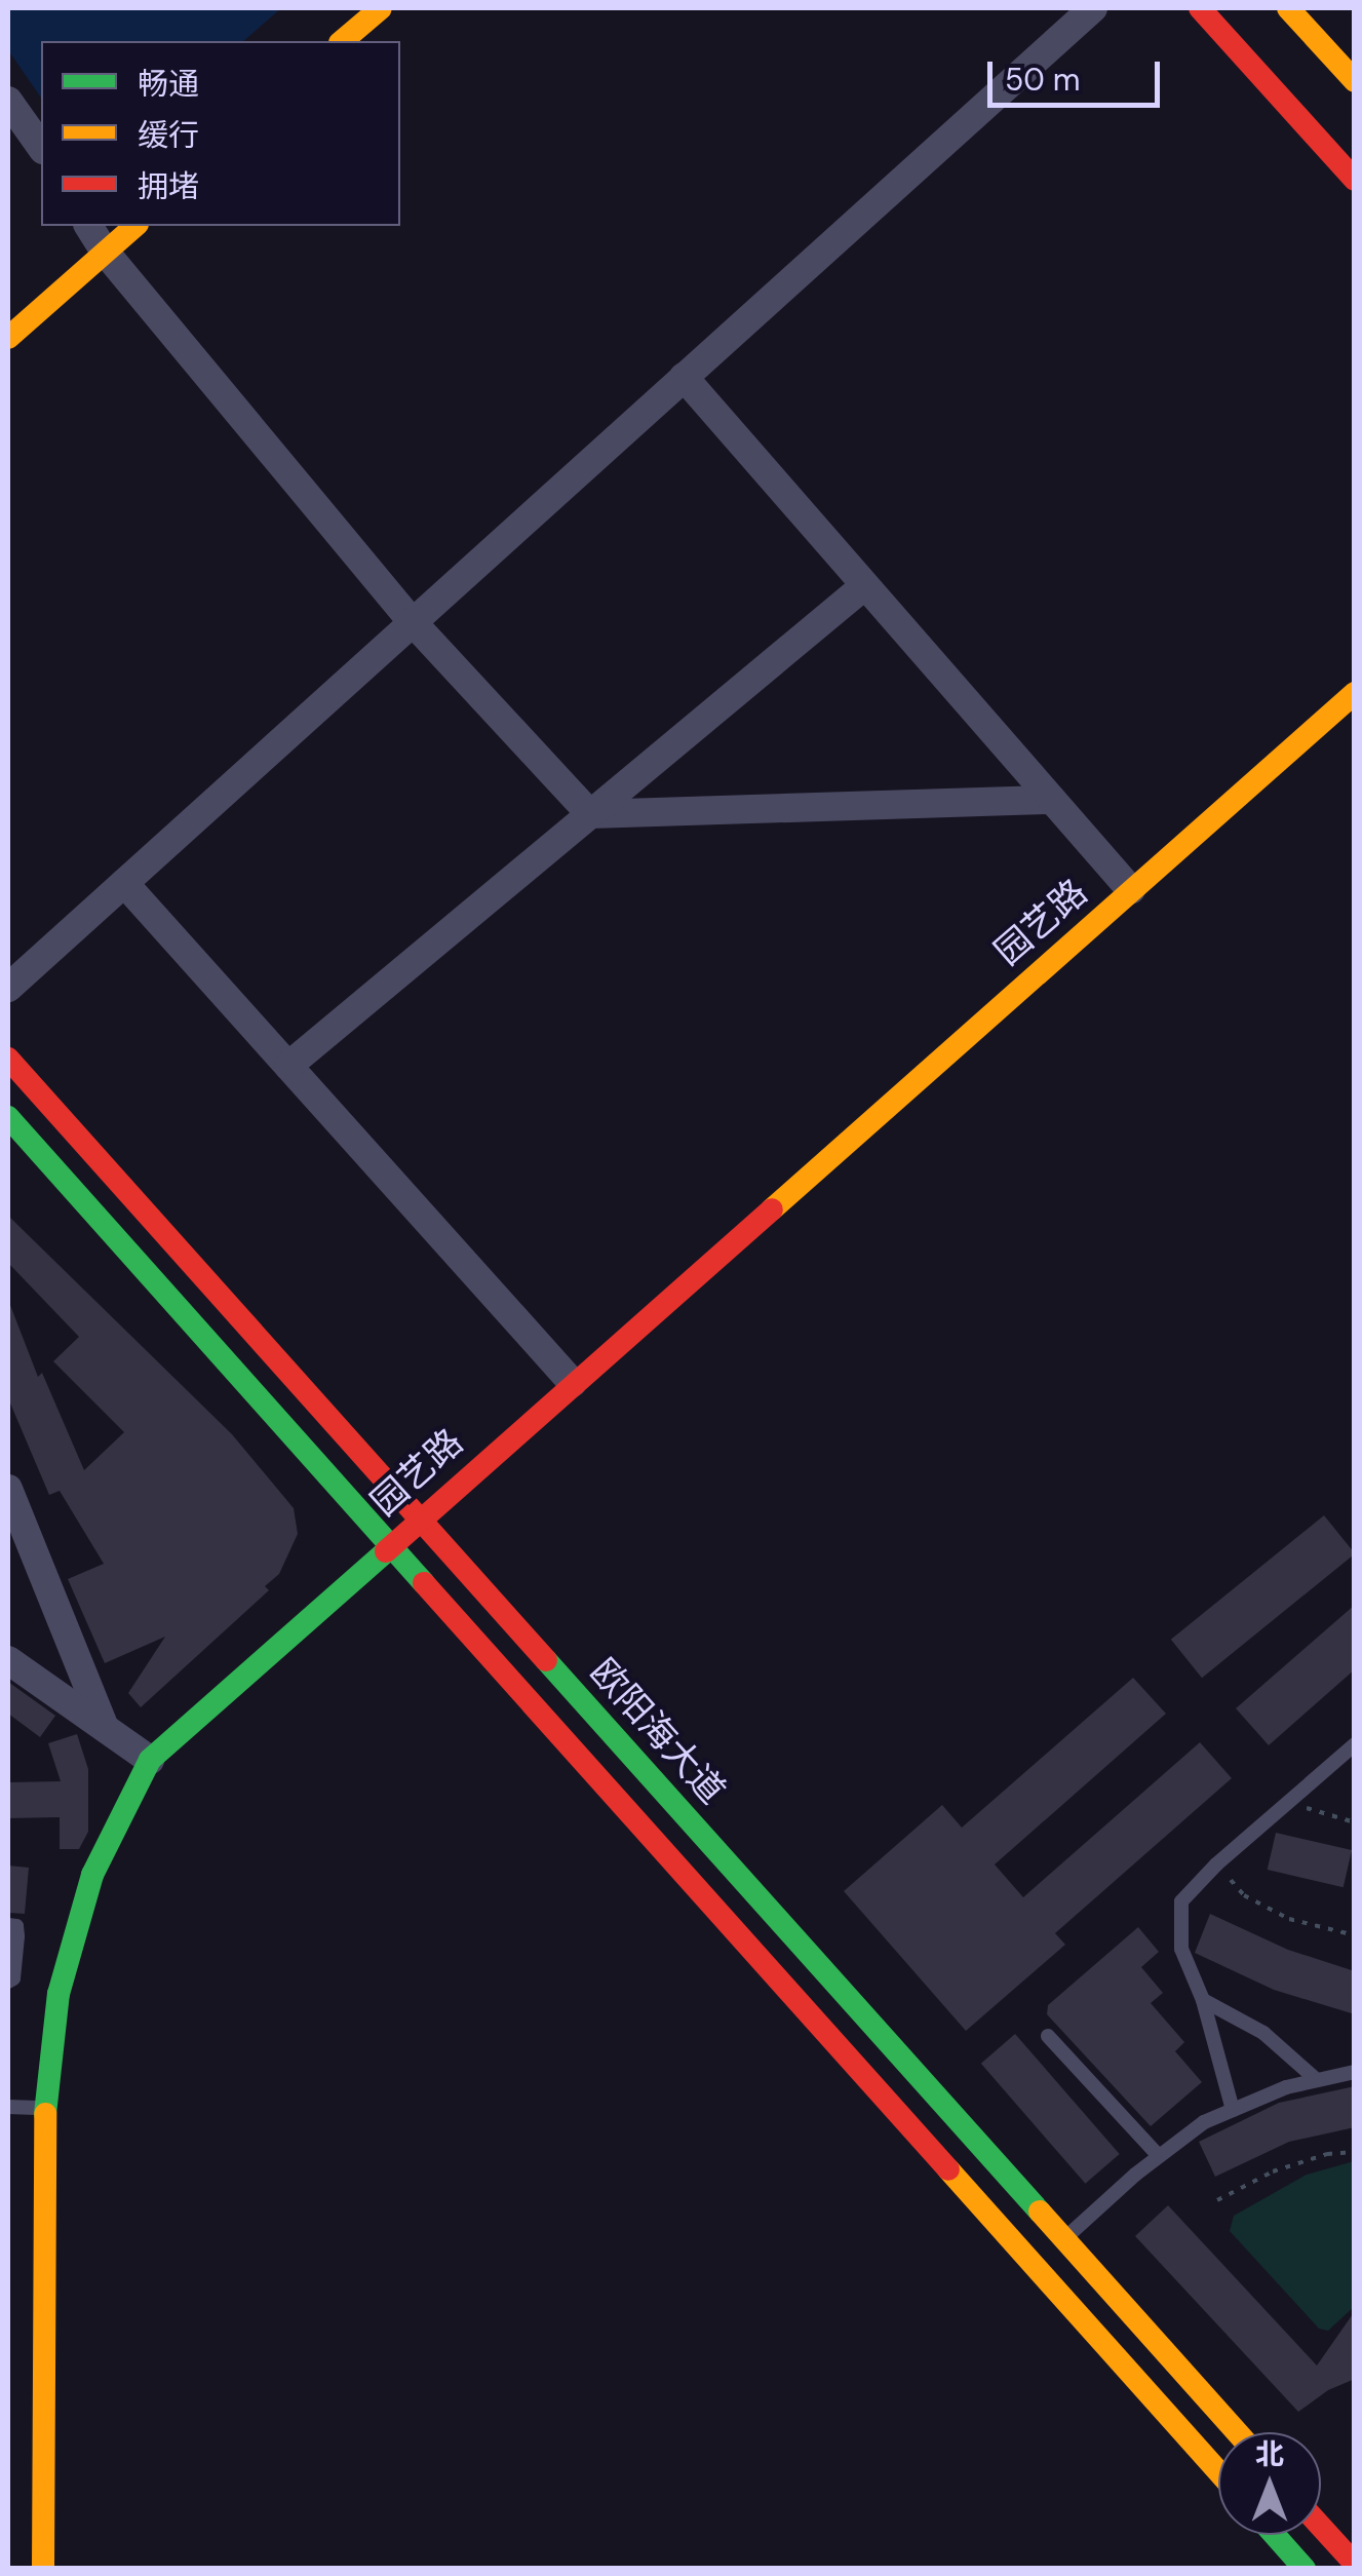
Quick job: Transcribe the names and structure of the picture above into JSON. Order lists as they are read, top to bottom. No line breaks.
{"streets":{"main road":["园艺路","欧阳海大道"]},"crossings":[["园艺路","欧阳海大道"]],"legend":["畅通","缓行","拥堵"],"scale_bar":"50 m","north":"top"}
